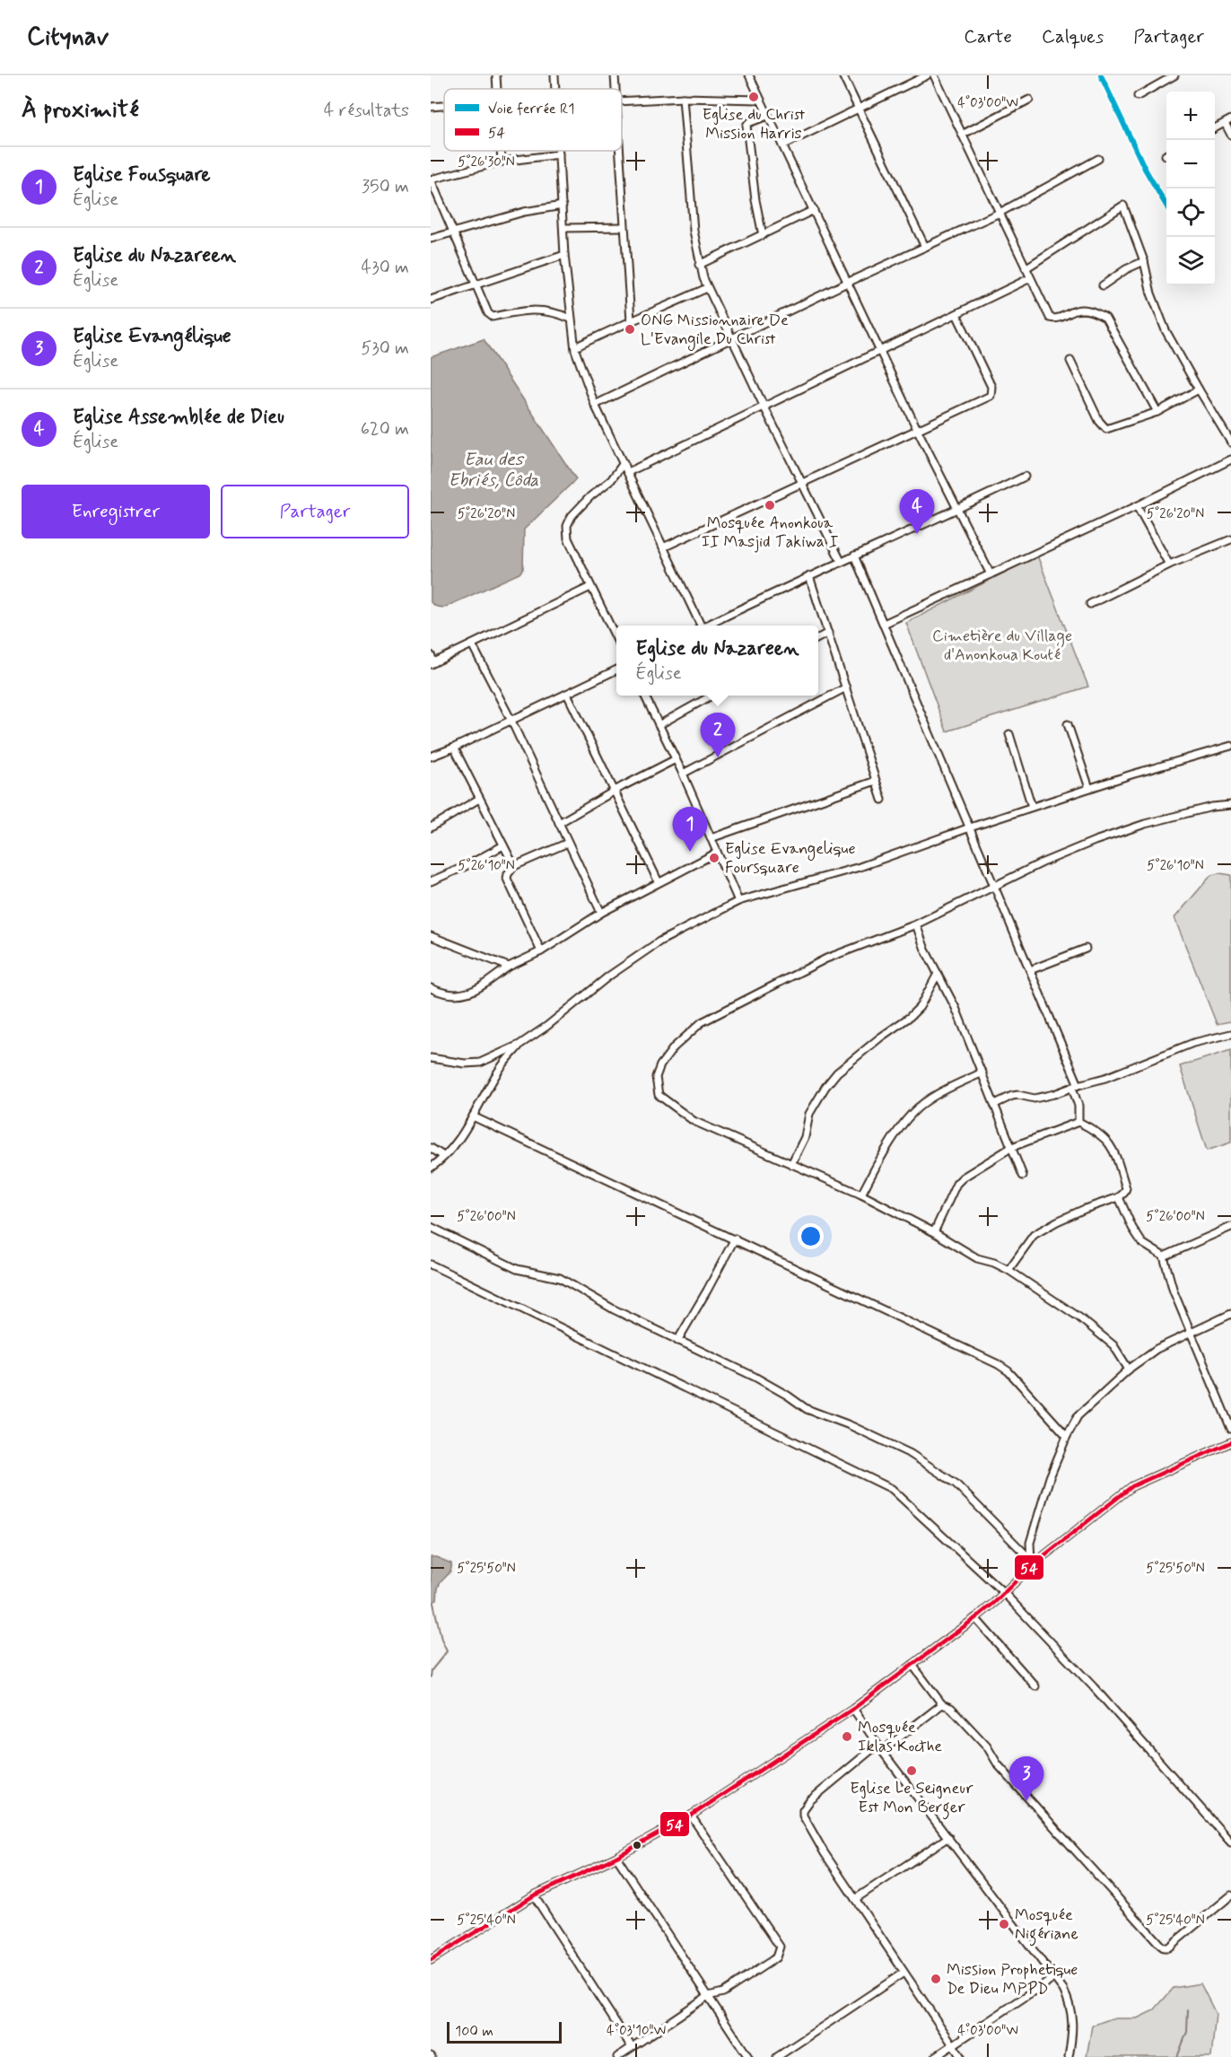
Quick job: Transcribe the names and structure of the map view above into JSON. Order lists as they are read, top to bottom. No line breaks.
{"water":["Eau des Ebriés, Côda"],"parks":["Cimetière du Village d'Anonkoua Kouté"],"places":["Eglise du Christ Mission Harris","ONG Missionnaire De L'Evangile Du Christ","Mosquée Anonkoua II Masjid Takiwa I","Eglise Evangelique Foursquare","Mosquée Iklas Kocthe","Eglise Le Seigneur Est Mon Berger","Mosquée Nigériane","Mission Prophetique De Dieu MPPD"],"lines":["rail line R1","transit line 54"],"legend":["Voie ferrée R1","54"],"scale_bar":"100 m","page":{"header":"Citynav","nav":["Carte","Calques","Partager"],"heading":["À proximité","4 résultats"],"map_buttons":["+","−"],"list":[{"mark":"1","name":"Eglise Fousquare","note":"Église","value":"350 m"},{"mark":"2","name":"Eglise du Nazareen","note":"Église","value":"430 m"},{"mark":"3","name":"Eglise Evangélique","note":"Église","value":"530 m"},{"mark":"4","name":"Eglise Assemblée de Dieu","note":"Église","value":"620 m"}],"buttons":["Enregistrer","Partager"],"pins":["4","2","1","3"],"popup":["Eglise du Nazareen","Église"],"scale":"100 m"},"coordinates":["4°03'00\"W","5°26'30\"N","5°26'20\"N","5°26'10\"N","5°26'00\"N","5°25'50\"N","5°25'40\"N","4°03'10\"W"]}
